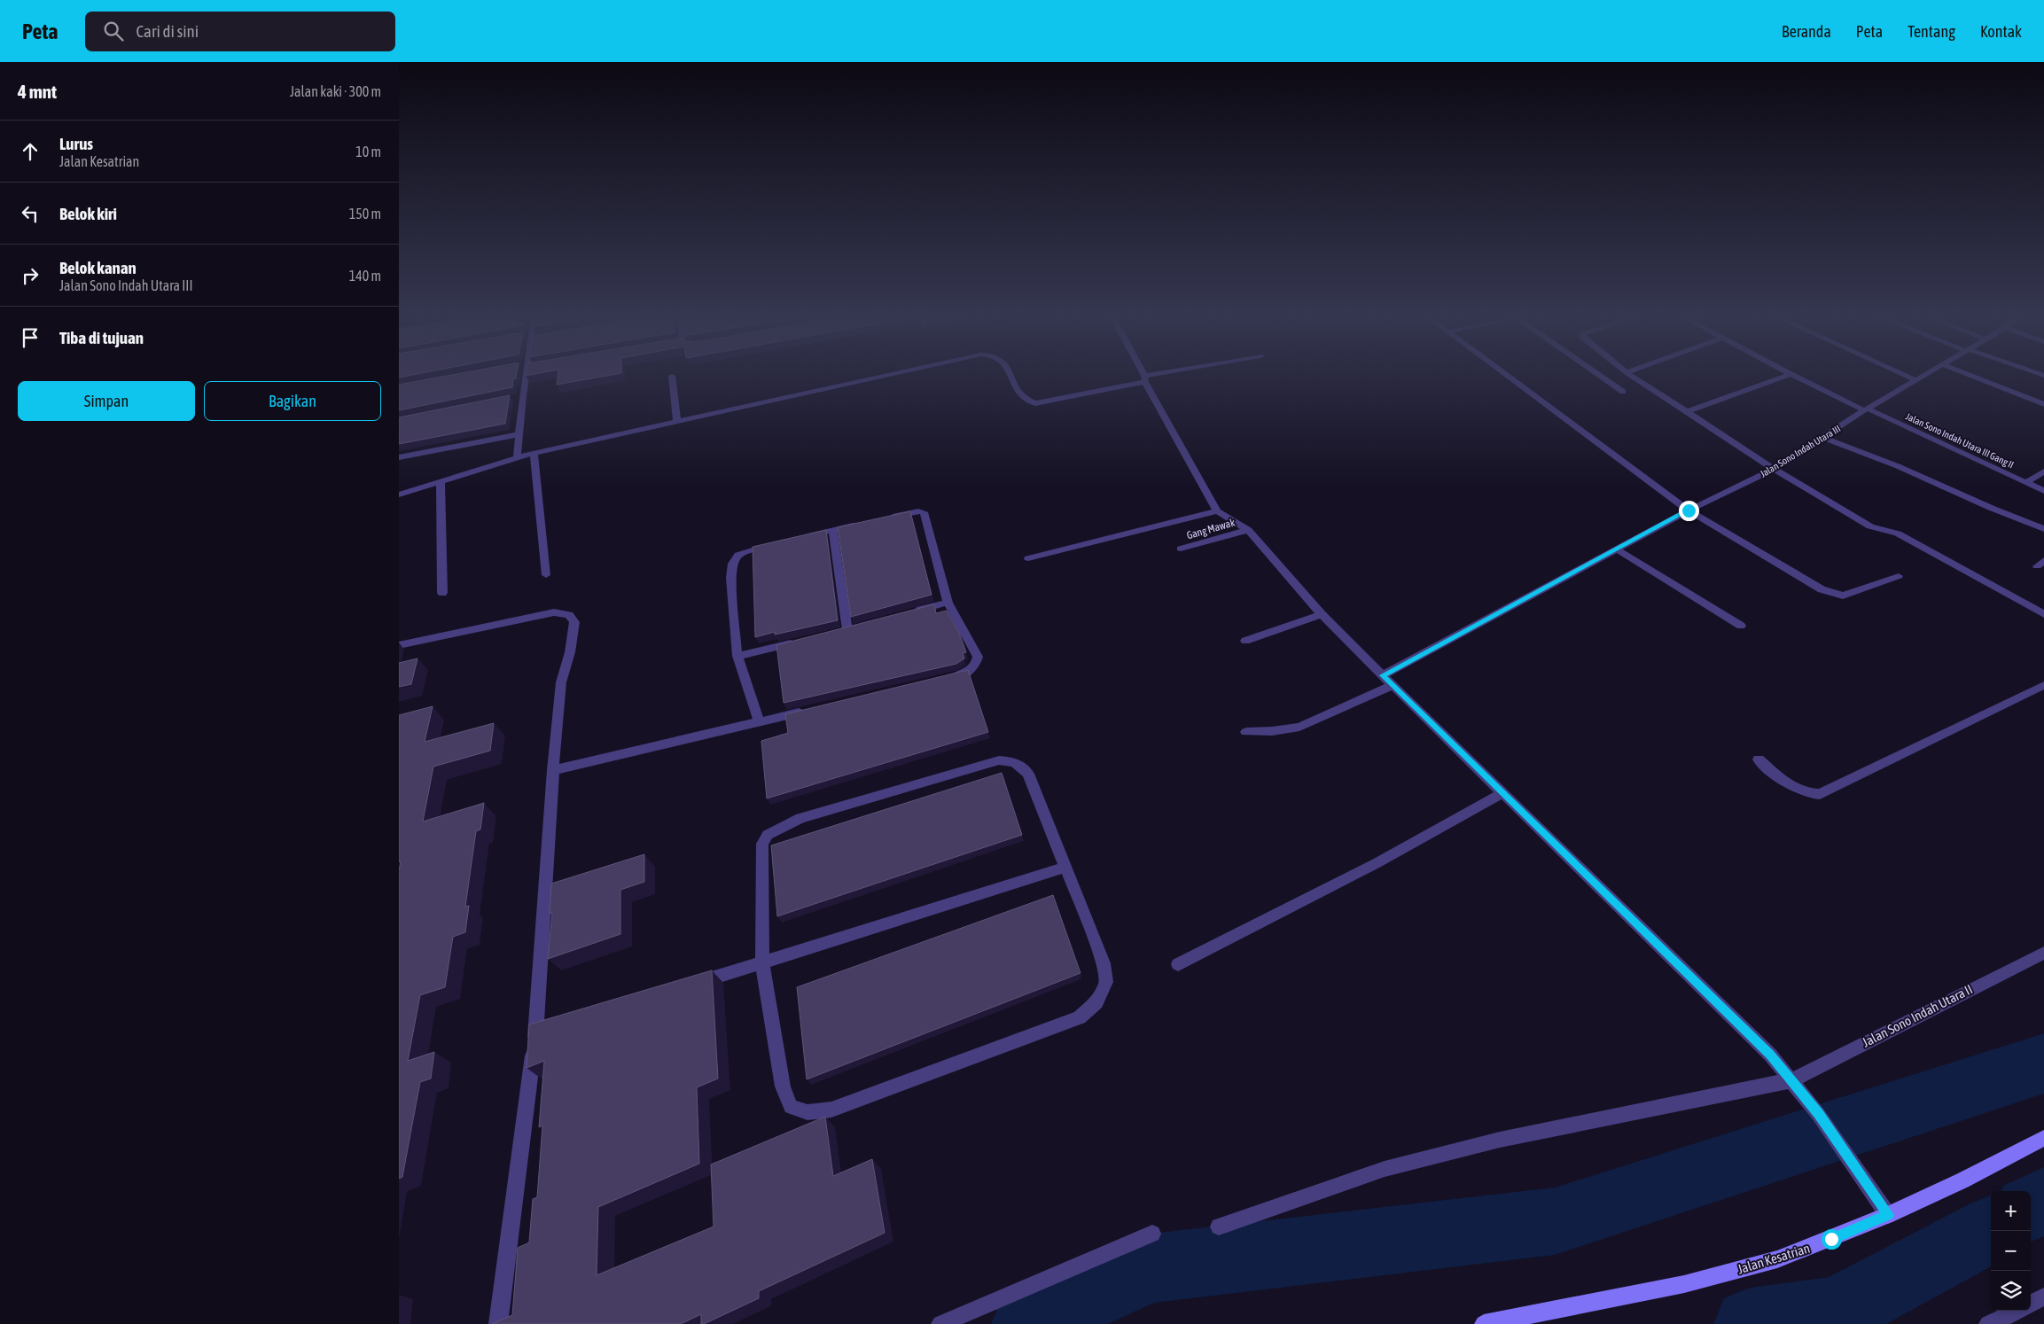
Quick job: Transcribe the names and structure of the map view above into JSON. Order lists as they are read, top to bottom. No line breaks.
{"streets":{"street":["Jalan Sono Indah Utara III Gang II","Jalan Sono Indah Utara III","Gang Mawak","Jalan Sono Indah Utara II","Jalan Kesatrian"]},"crossings":[["Jalan Sono Indah Utara III Gang II","Jalan Sono Indah Utara III"]],"page":{"header":"Peta","search":"Cari di sini","nav":["Beranda","Peta","Tentang","Kontak"],"heading":["4 mnt","Jalan kaki · 300 m"],"list":[["Lurus","Jalan Kesatrian","10 m"],["Belok kiri","150 m"],["Belok kanan","Jalan Sono Indah Utara III","140 m"],"Tiba di tujuan"],"buttons":["Simpan","Bagikan"],"map_buttons":["+","−"]}}
